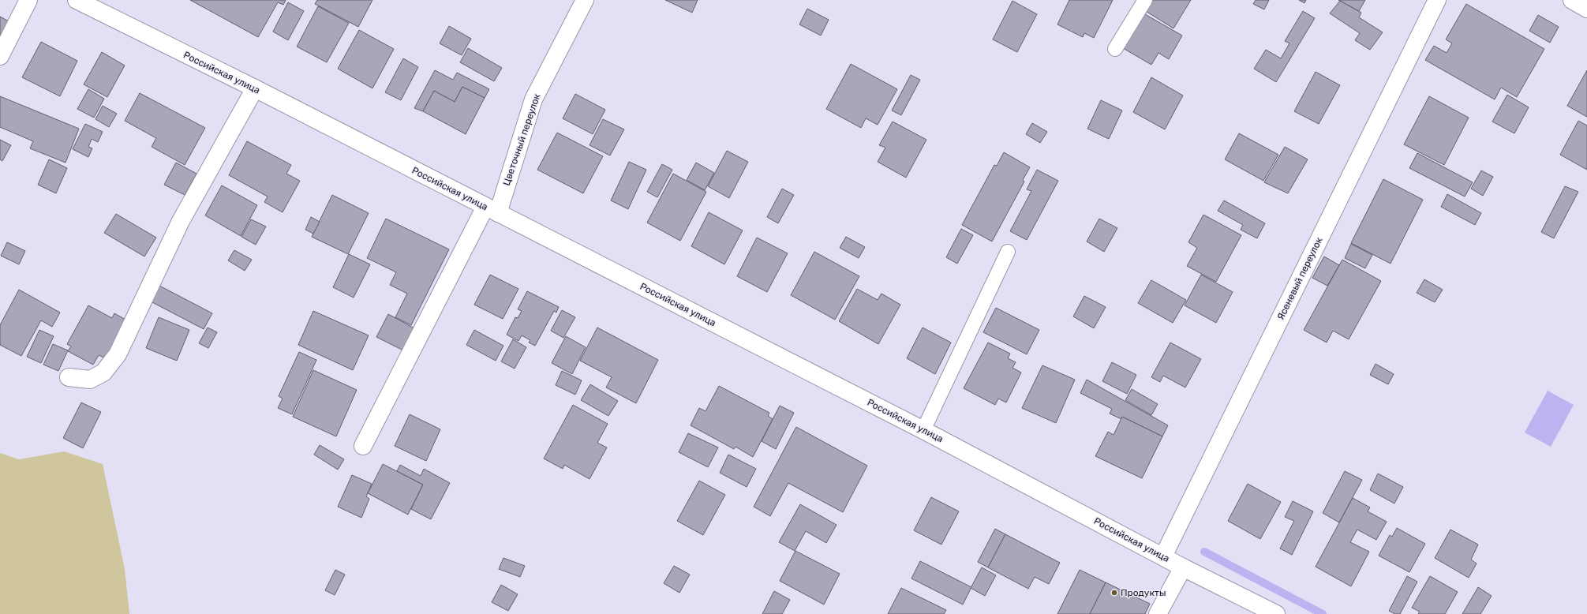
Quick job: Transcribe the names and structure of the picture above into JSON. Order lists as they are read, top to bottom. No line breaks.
{"streets":{"street":["Российская улица","Цветочный переулок","Ясеневый переулок"]},"crossings":[["Российская улица","Цветочный переулок"],["Российская улица","Ясеневый переулок"]],"places":["Продукты"]}
